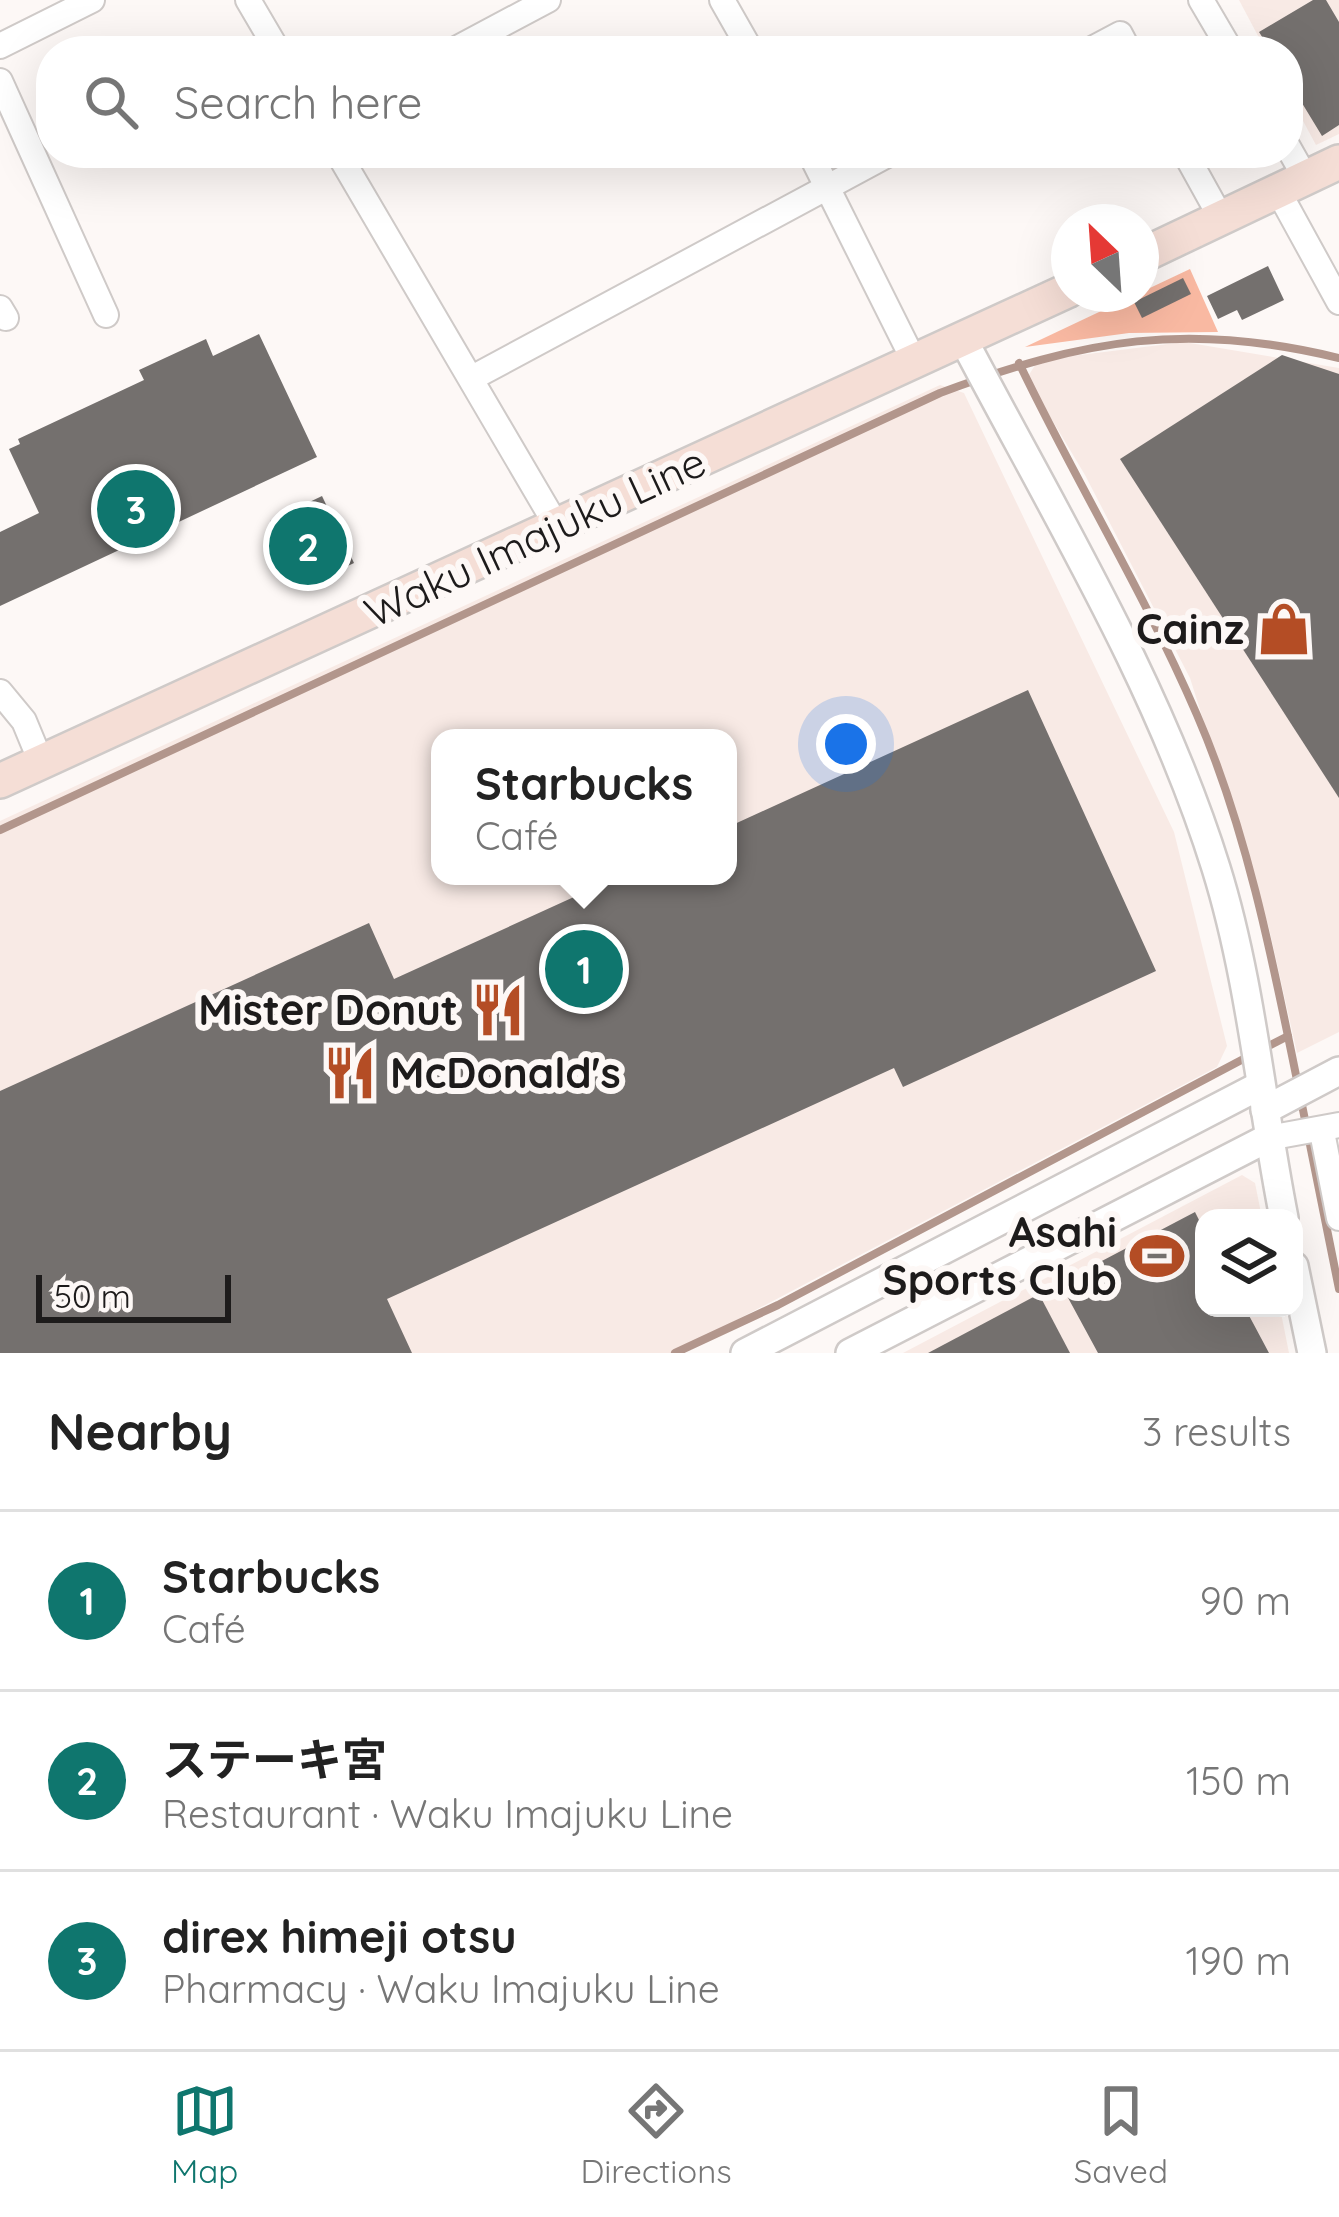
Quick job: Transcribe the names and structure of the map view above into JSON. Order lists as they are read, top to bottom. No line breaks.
{"streets":{"main road":["Waku Imajuku Line"]},"places":{"shop":["Cainz"],"restaurant":["Mister Donut","McDonald's"],"sports":["Asahi Sports Club"]},"scale_bar":"50 m","north":"top left","page":{"search":"Search here","pins":["3","2","1"],"popup":["Starbucks","Café"],"scale":"50 m","heading":["Nearby","3 results"],"list":[{"mark":"1","name":"Starbucks","note":"Café","value":"90 m"},{"mark":"2","name":"ステーキ宮","note":"Restaurant · Waku Imajuku Line","value":"150 m"},{"mark":"3","name":"direx himeji otsu","note":"Pharmacy · Waku Imajuku Line","value":"190 m"}],"nav":["Map","Directions","Saved"]}}
